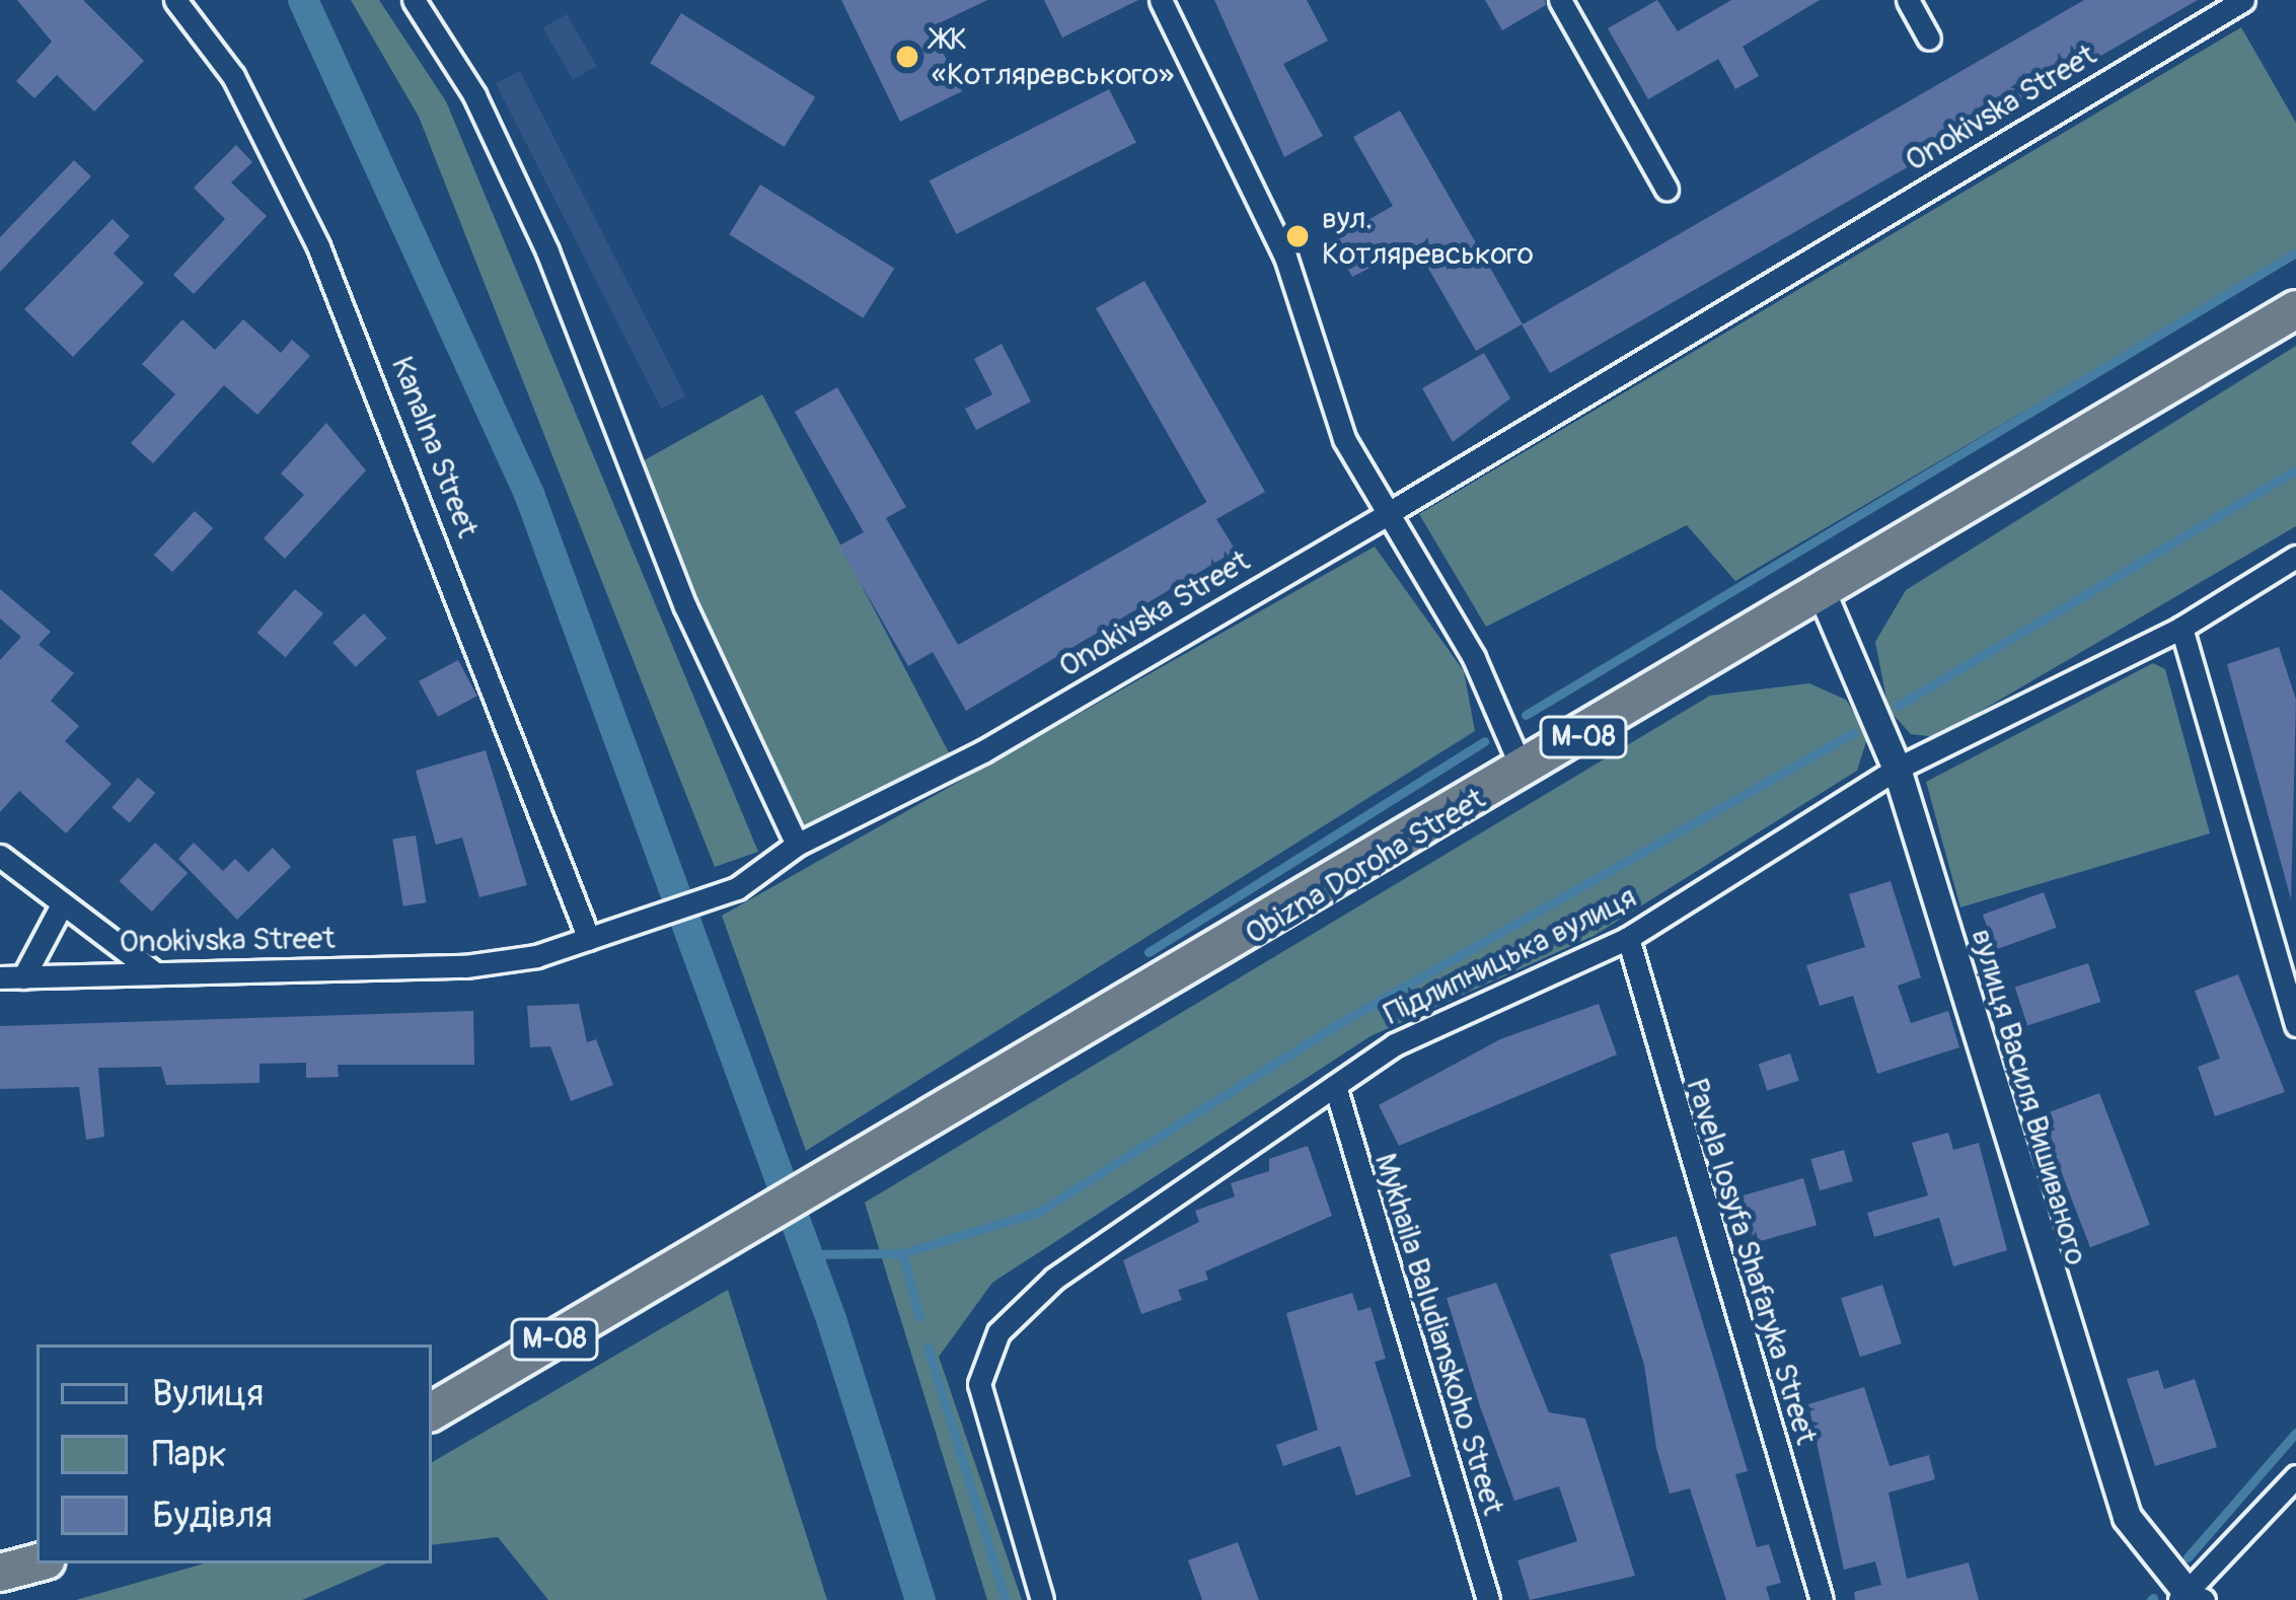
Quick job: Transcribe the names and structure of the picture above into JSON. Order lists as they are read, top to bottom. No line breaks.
{"streets":{"highway":["М-08","Obizna Doroha Street"],"street":["Onokivska Street","Kanalna Street","Підлипницька вулиця","вулиця Василя Вишиваного","Pavela Iosyfa Shafaryka Street","Mykhaila Baludianskoho Street"]},"crossings":[["Onokivska Street","Kanalna Street"],["Obizna Doroha Street","вулиця Василя Вишиваного"],["Підлипницька вулиця","вулиця Василя Вишиваного"],["Підлипницька вулиця","Pavela Iosyfa Shafaryka Street"],["Підлипницька вулиця","Mykhaila Baludianskoho Street"]],"places":["ЖК «Котляревського»","вул. Котляревського"],"legend":["Вулиця","Парк","Будівля"]}
